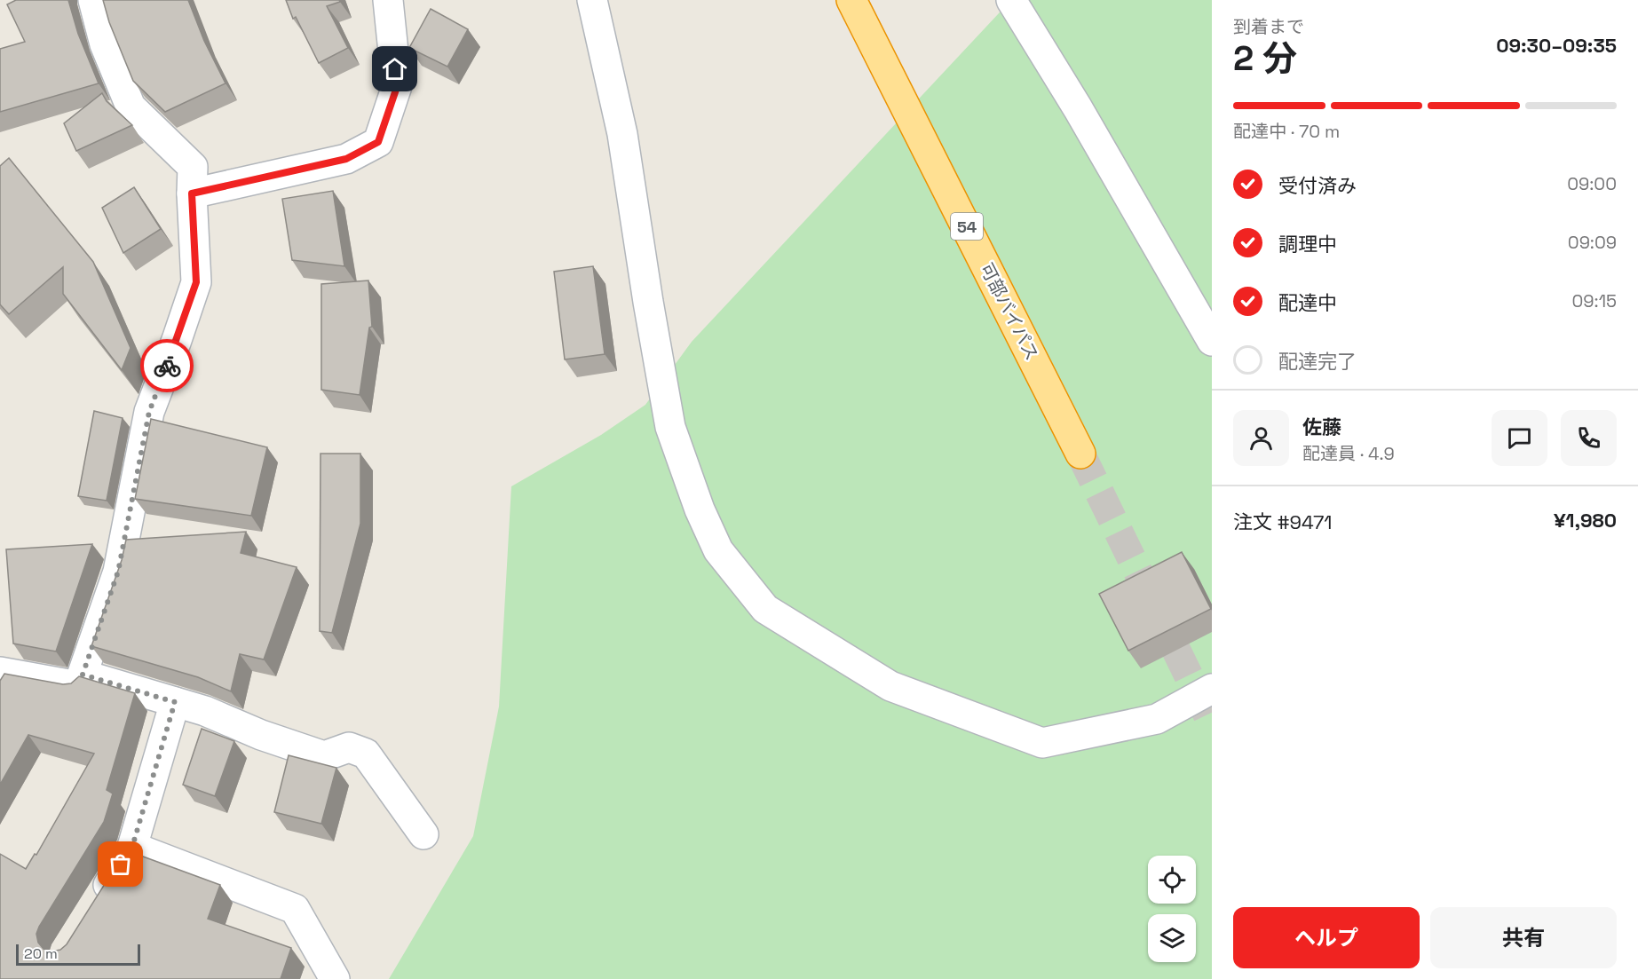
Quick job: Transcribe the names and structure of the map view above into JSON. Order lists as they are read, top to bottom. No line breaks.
{"streets":{"highway":["54","可部バイパス"]},"scale_bar":"20 m","page":{"heading":["2 分","到着まで","09:30–09:35"],"panel":["佐藤","配達員 · 4.9","注文 #9471","¥1,980"],"bar":"配達中 · 70 m","list":[["受付済み","09:00"],["調理中","09:09"],["配達中","09:15"],"配達完了"],"buttons":["ヘルプ","共有"],"scale":"20 m"}}
